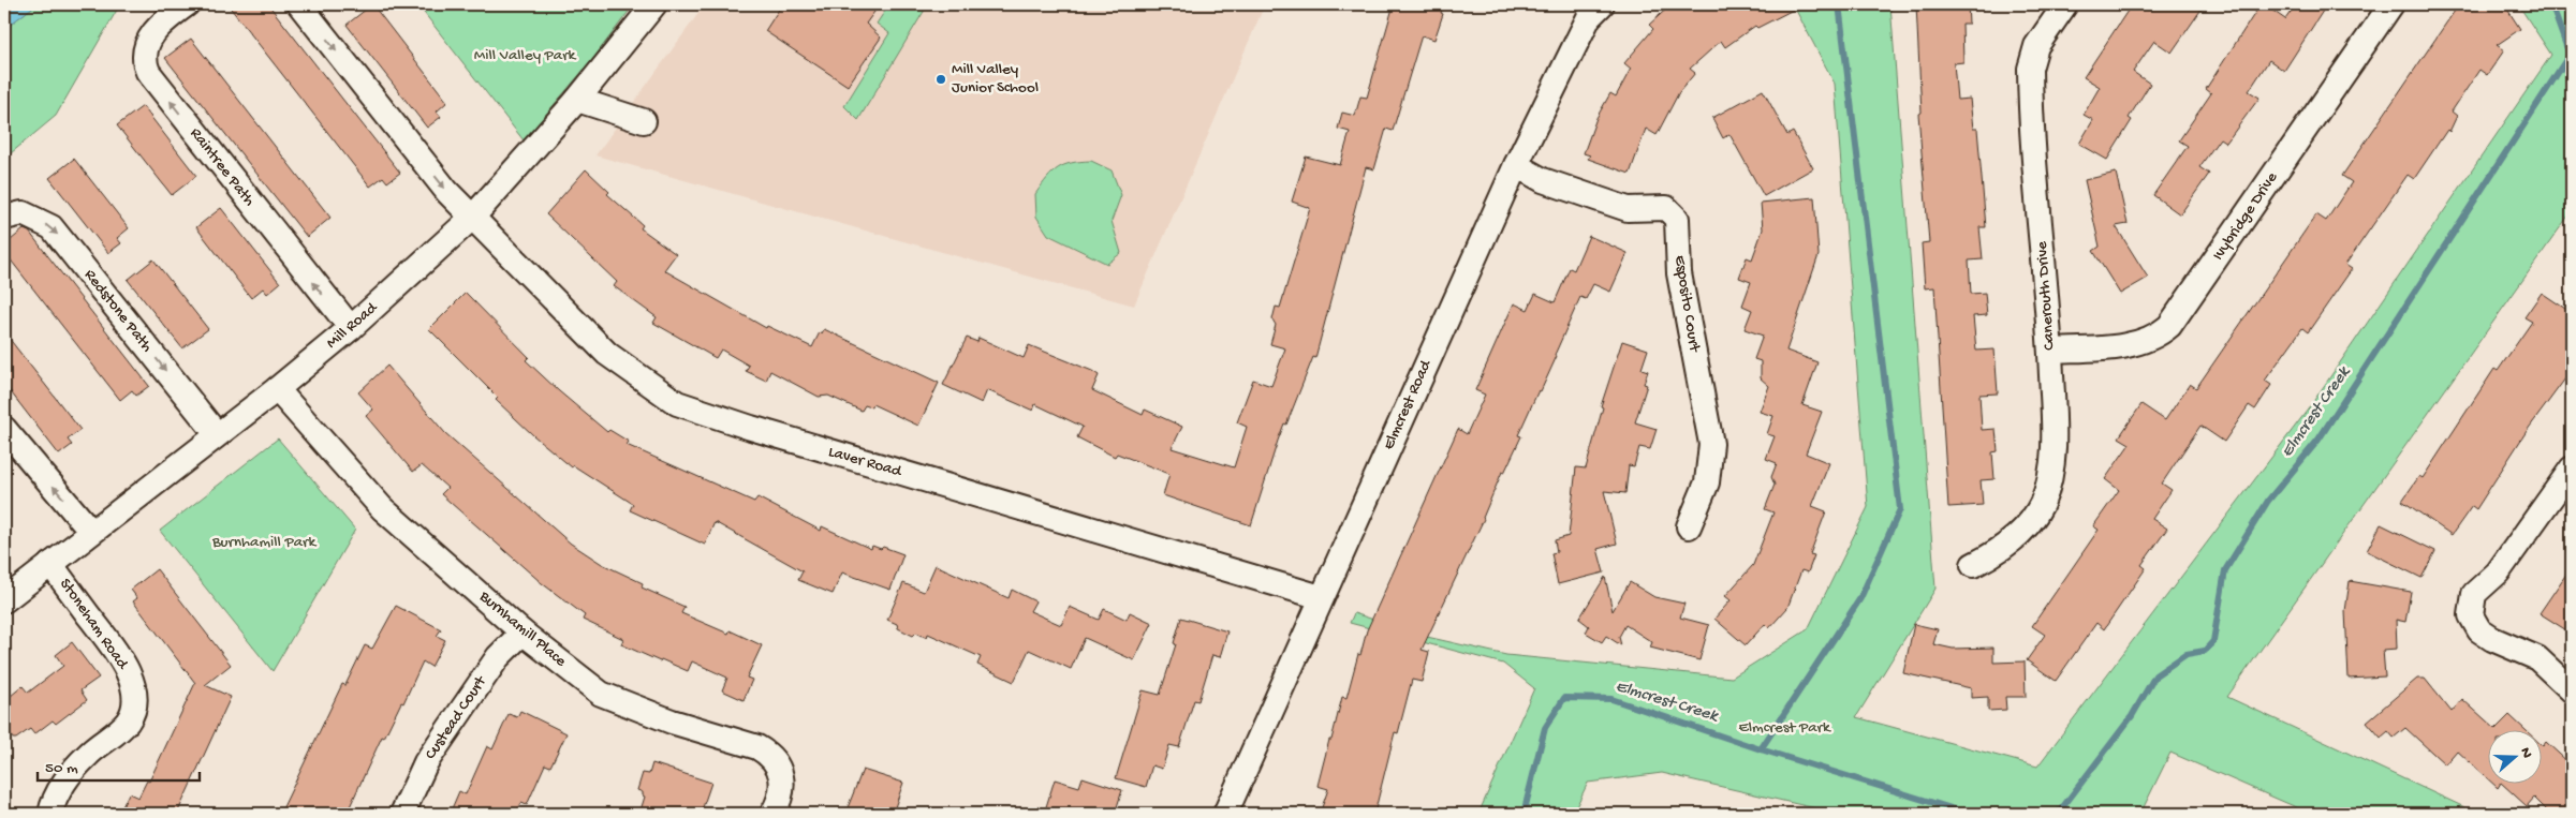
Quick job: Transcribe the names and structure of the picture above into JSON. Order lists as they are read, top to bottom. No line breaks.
{"streets":{"street":["Raintree Path","Ivybridge Drive","Canerouth Drive","Esposito Court","Redstone Path","Mill Road","Elmcrest Road","Laver Road","Stoneham Road","Burnhamill Place","Custead Court"]},"crossings":[["Raintree Path","Mill Road"],["Ivybridge Drive","Canerouth Drive"],["Esposito Court","Elmcrest Road"],["Redstone Path","Mill Road"],["Mill Road","Laver Road"],["Mill Road","Stoneham Road"],["Mill Road","Burnhamill Place"],["Elmcrest Road","Laver Road"],["Burnhamill Place","Custead Court"]],"water":["Elmcrest Creek"],"parks":["Mill Valley Park","Burnhamill Park","Elmcrest Park"],"places":["Mill Valley Junior School"],"scale_bar":"50 m","north":"right"}
